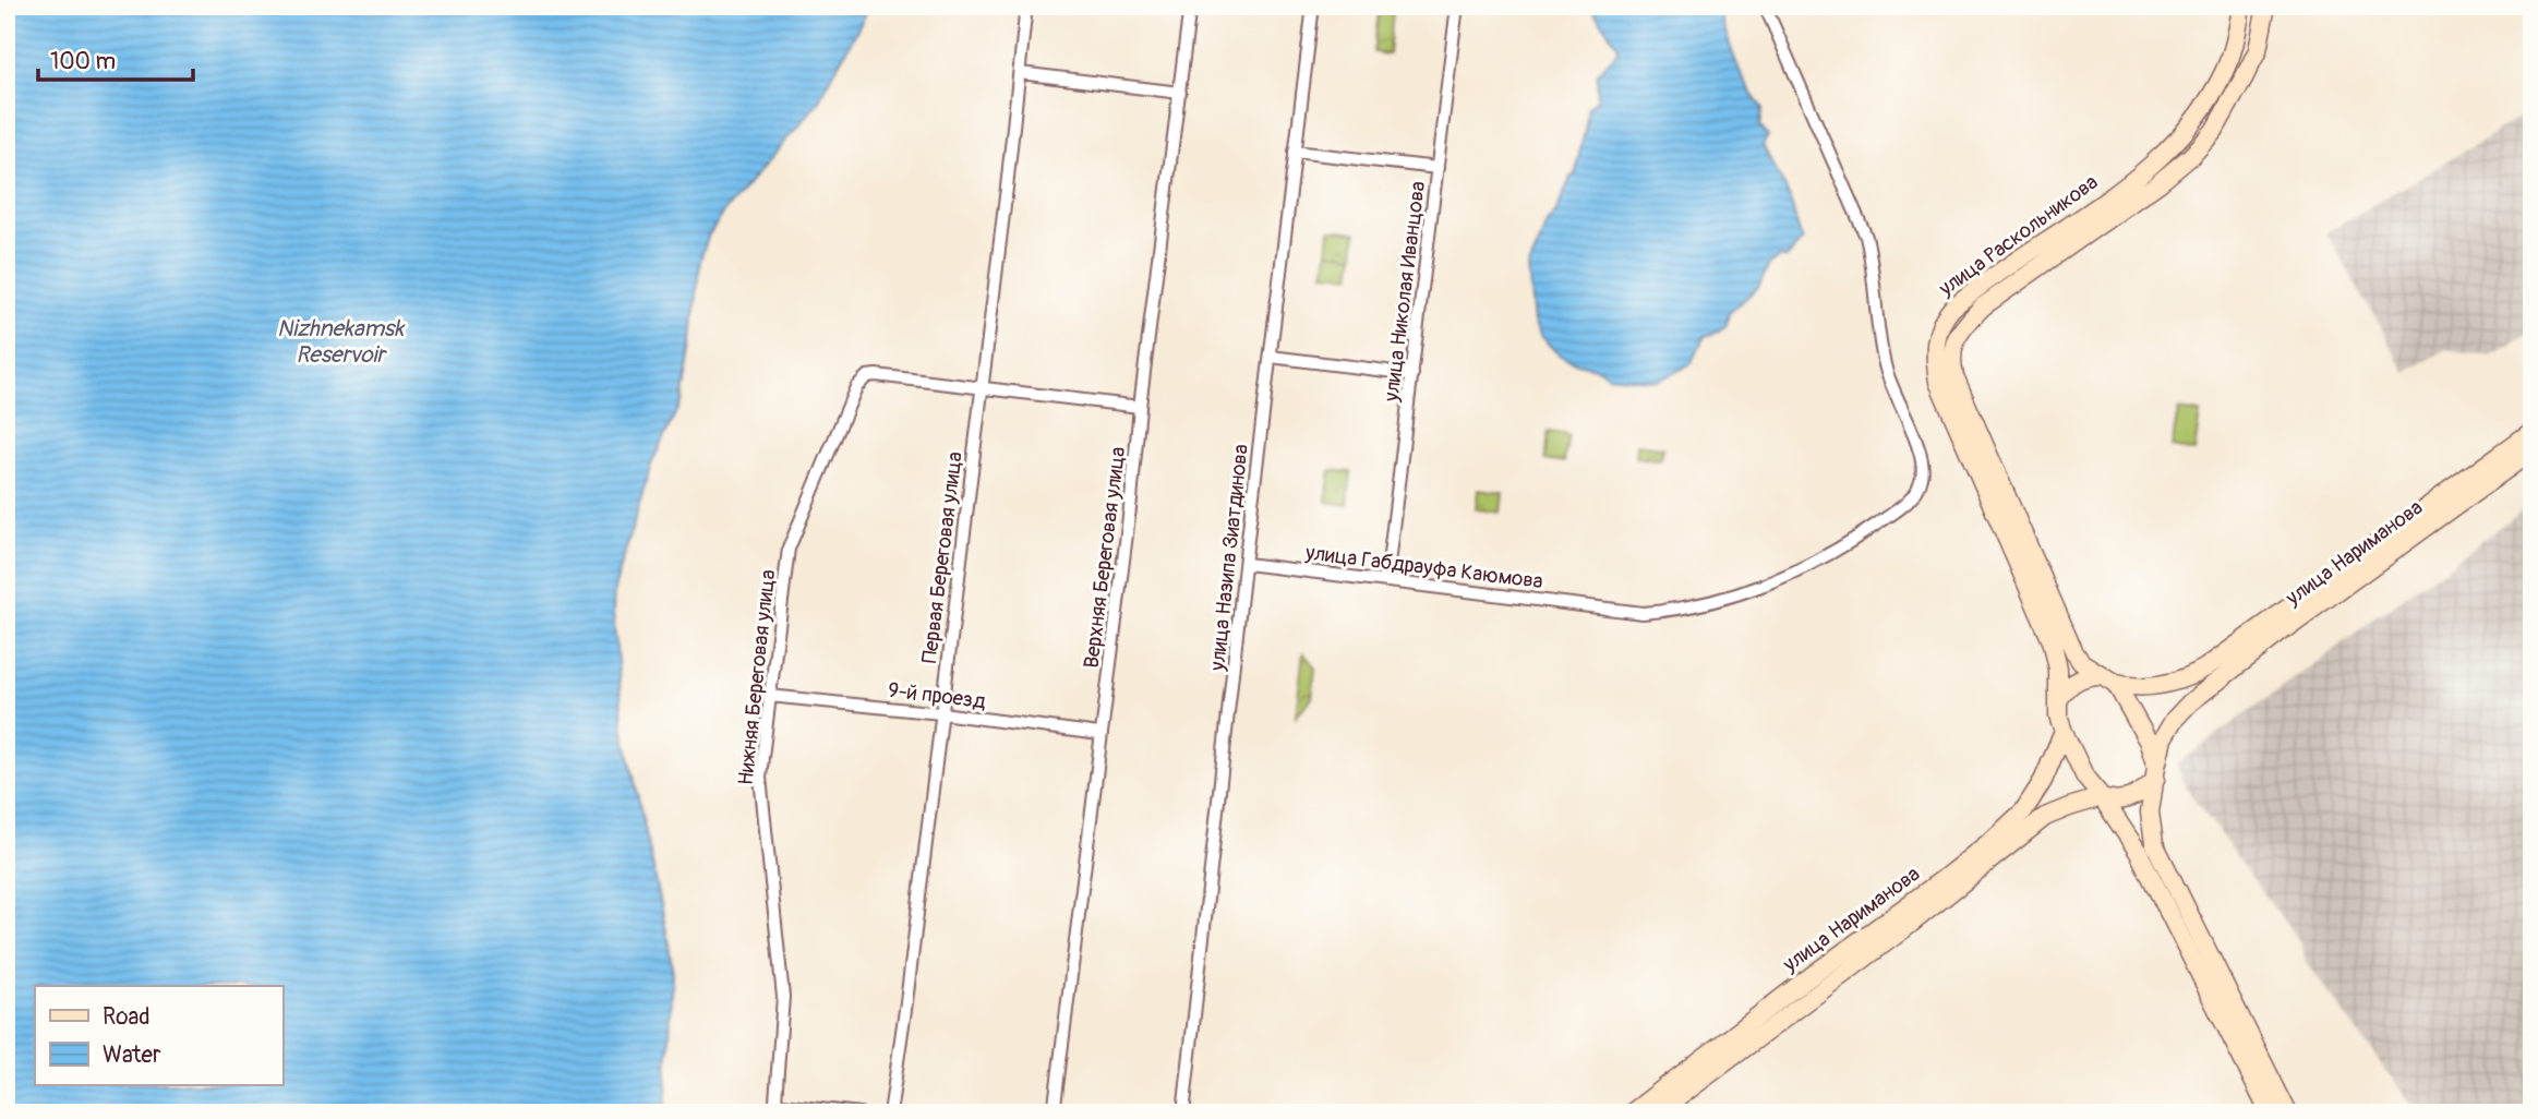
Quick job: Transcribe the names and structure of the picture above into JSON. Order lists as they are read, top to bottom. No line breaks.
{"streets":{"main road":["улица Раскольникова","улица Нариманова"],"street":["улица Николая Иванцова","Первая Береговая улица","Верхняя Береговая улица","улица Назипа Зиатдинова","улица Габдрауфа Каюмова","Нижняя Береговая улица","9-й проезд"]},"crossings":[["улица Раскольникова","улица Нариманова"],["улица Николая Иванцова","улица Габдрауфа Каюмова"],["Первая Береговая улица","Нижняя Береговая улица"],["Первая Береговая улица","9-й проезд"],["Верхняя Береговая улица","9-й проезд"],["улица Назипа Зиатдинова","улица Габдрауфа Каюмова"],["Нижняя Береговая улица","9-й проезд"]],"water":["Nizhnekamsk Reservoir"],"legend":["Road","Water"],"scale_bar":"100 m"}
